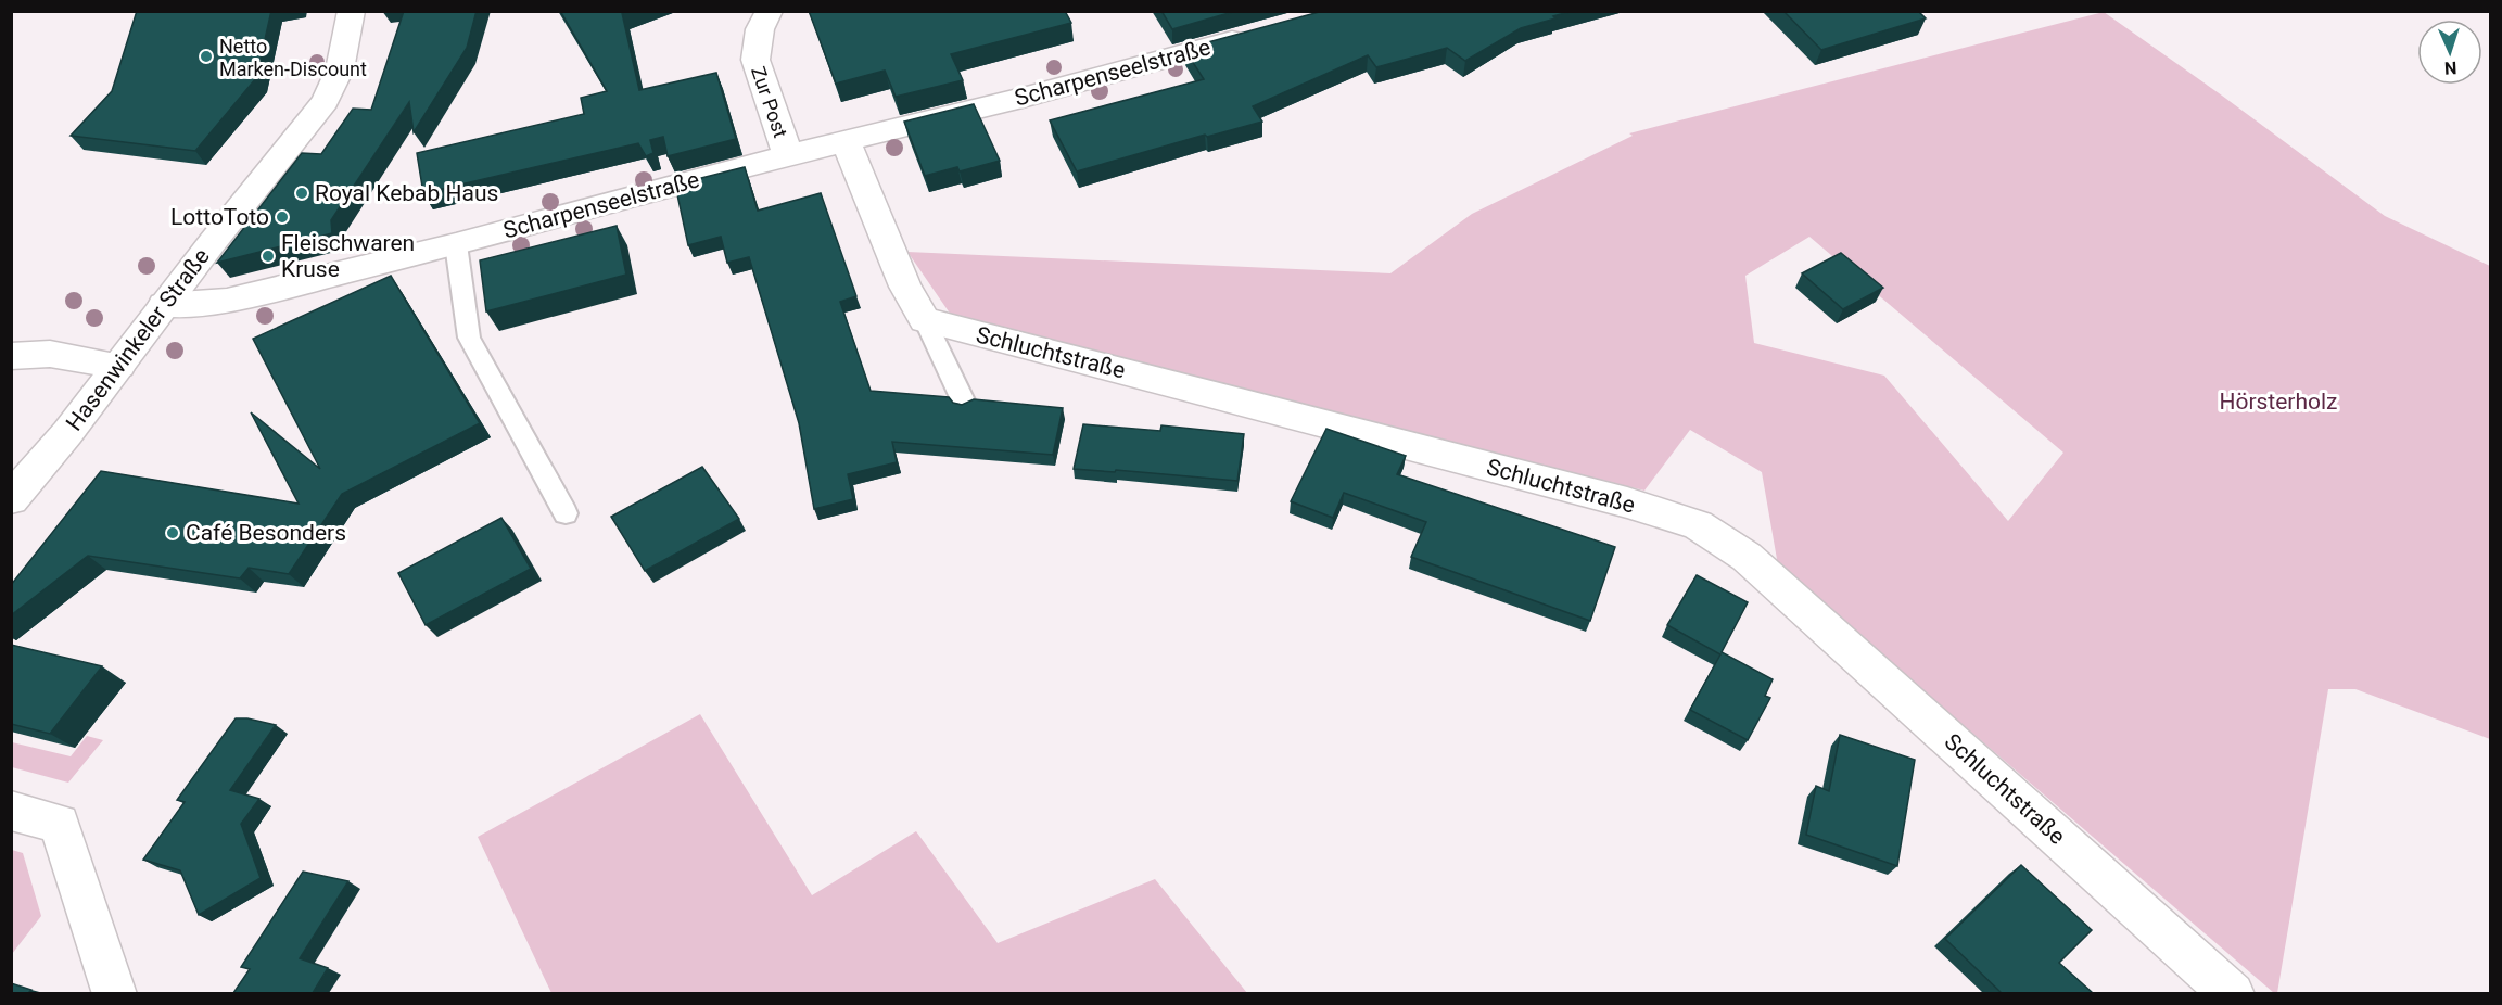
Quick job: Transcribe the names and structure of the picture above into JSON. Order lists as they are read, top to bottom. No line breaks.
{"streets":{"street":["Scharpenseelstraße","Zur Post","Hasenwinkeler Straße","Schluchtstraße"]},"crossings":[["Scharpenseelstraße","Zur Post"],["Scharpenseelstraße","Hasenwinkeler Straße"]],"parks":["Hörsterholz"],"places":["Netto Marken-Discount","Royal Kebab Haus","LottoToto","Fleischwaren Kruse","Café Besonders"],"north":"bottom"}
